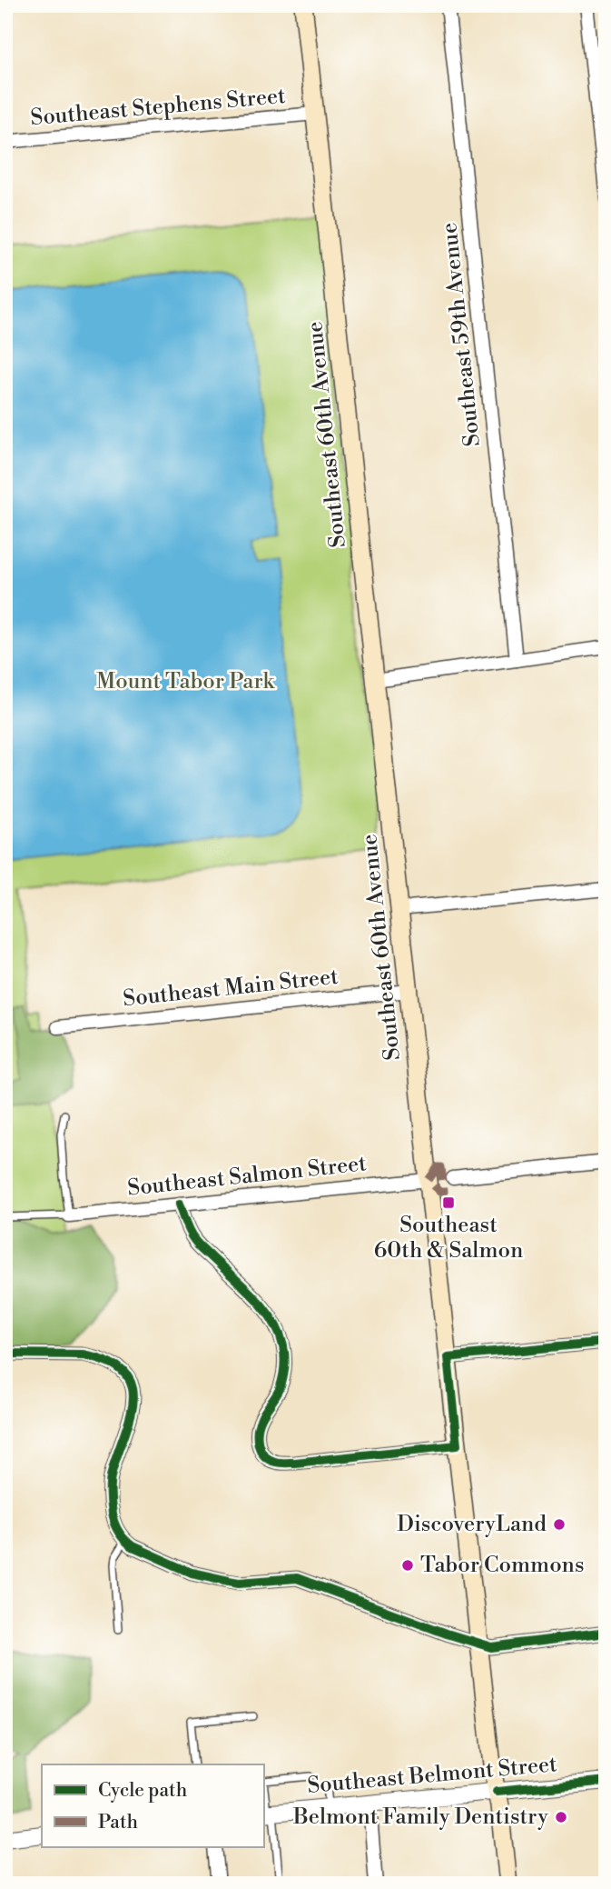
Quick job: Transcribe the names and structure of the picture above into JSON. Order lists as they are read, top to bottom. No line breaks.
{"streets":{"main road":["Southeast 60th Avenue"],"street":["Southeast Stephens Street","Southeast 59th Avenue","Southeast Main Street","Southeast Salmon Street","Southeast Belmont Street"]},"crossings":[["Southeast Stephens Street","Southeast 60th Avenue"],["Southeast 60th Avenue","Southeast Main Street"],["Southeast 60th Avenue","Southeast Salmon Street"],["Southeast 60th Avenue","Southeast Belmont Street"]],"parks":["Mount Tabor Park"],"places":{"transit":["Southeast 60th & Salmon"],"other":["DiscoveryLand","Tabor Commons","Belmont Family Dentistry"]},"legend":["Cycle path","Path"]}
